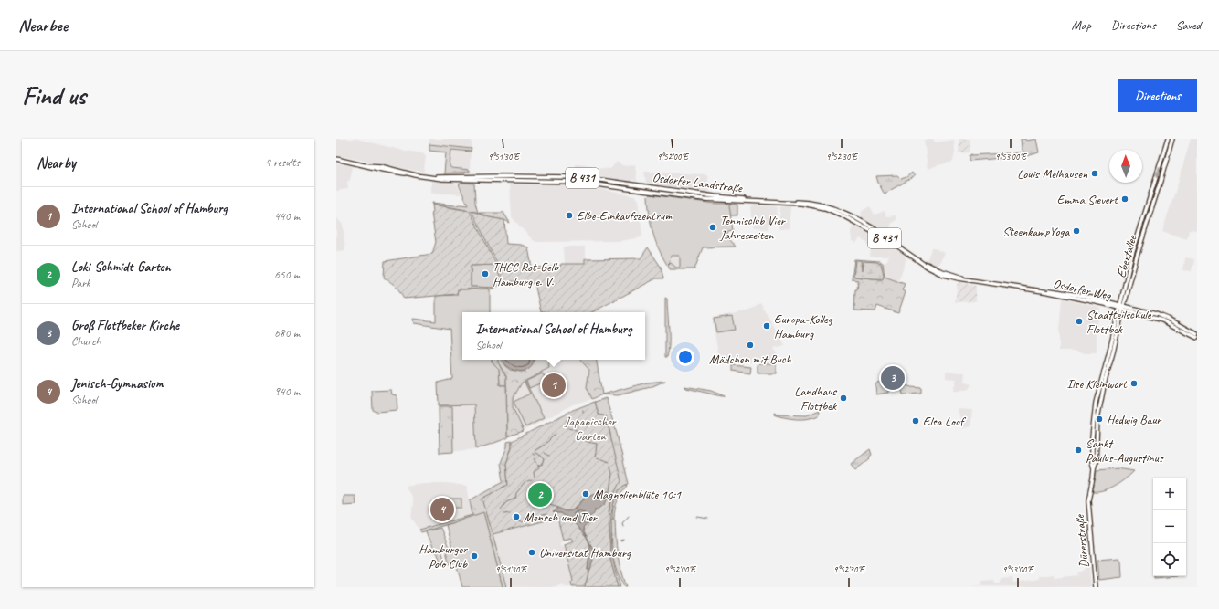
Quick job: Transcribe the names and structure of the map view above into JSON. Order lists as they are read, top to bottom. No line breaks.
{"streets":{"main road":["B 431","Osdorfer Landstraße","Ebertallee","Osdorfer Weg","Dürerstraße"]},"crossings":[["B 431","Osdorfer Landstraße"],["Osdorfer Landstraße","Osdorfer Weg"],["Ebertallee","Osdorfer Weg"],["Ebertallee","Dürerstraße"]],"parks":["Japanischer Garten"],"places":["Louis Melhausen","Emma Sievert","Elbe-Einkaufszentrum","Tennisclub Vier Jahreszeiten","SteenkampYoga","THCC Rot-Gelb Hamburg e. V.","Stadtteilschule Flottbek","Europa-Kolleg Hamburg","Mädchen mit Buch","Ilse Kleinwort","Landhaus Flottbek","Hedwig Baur","Elsa Loof","Sankt Paulus-Augustinus","Magnolienblüte 10:1","Mensch und Tier","Universität Hamburg","Hamburger Polo Club"],"north":"top","page":{"header":"Nearbee","nav":["Map","Directions","Saved"],"buttons":"Directions","title":"Find us","heading":["Nearby","4 results"],"list":[{"mark":"1","name":"International School of Hamburg","note":"School","value":"440 m"},{"mark":"2","name":"Loki-Schmidt-Garten","note":"Park","value":"650 m"},{"mark":"3","name":"Groß Flottbeker Kirche","note":"Church","value":"680 m"},{"mark":"4","name":"Jenisch-Gymnasium","note":"School","value":"940 m"}],"popup":["International School of Hamburg","School"],"pins":["3","1","2","4"],"map_buttons":["+","−"]},"coordinates":["9°51'30\"E","9°52'00\"E","9°52'30\"E","9°53'00\"E"]}
